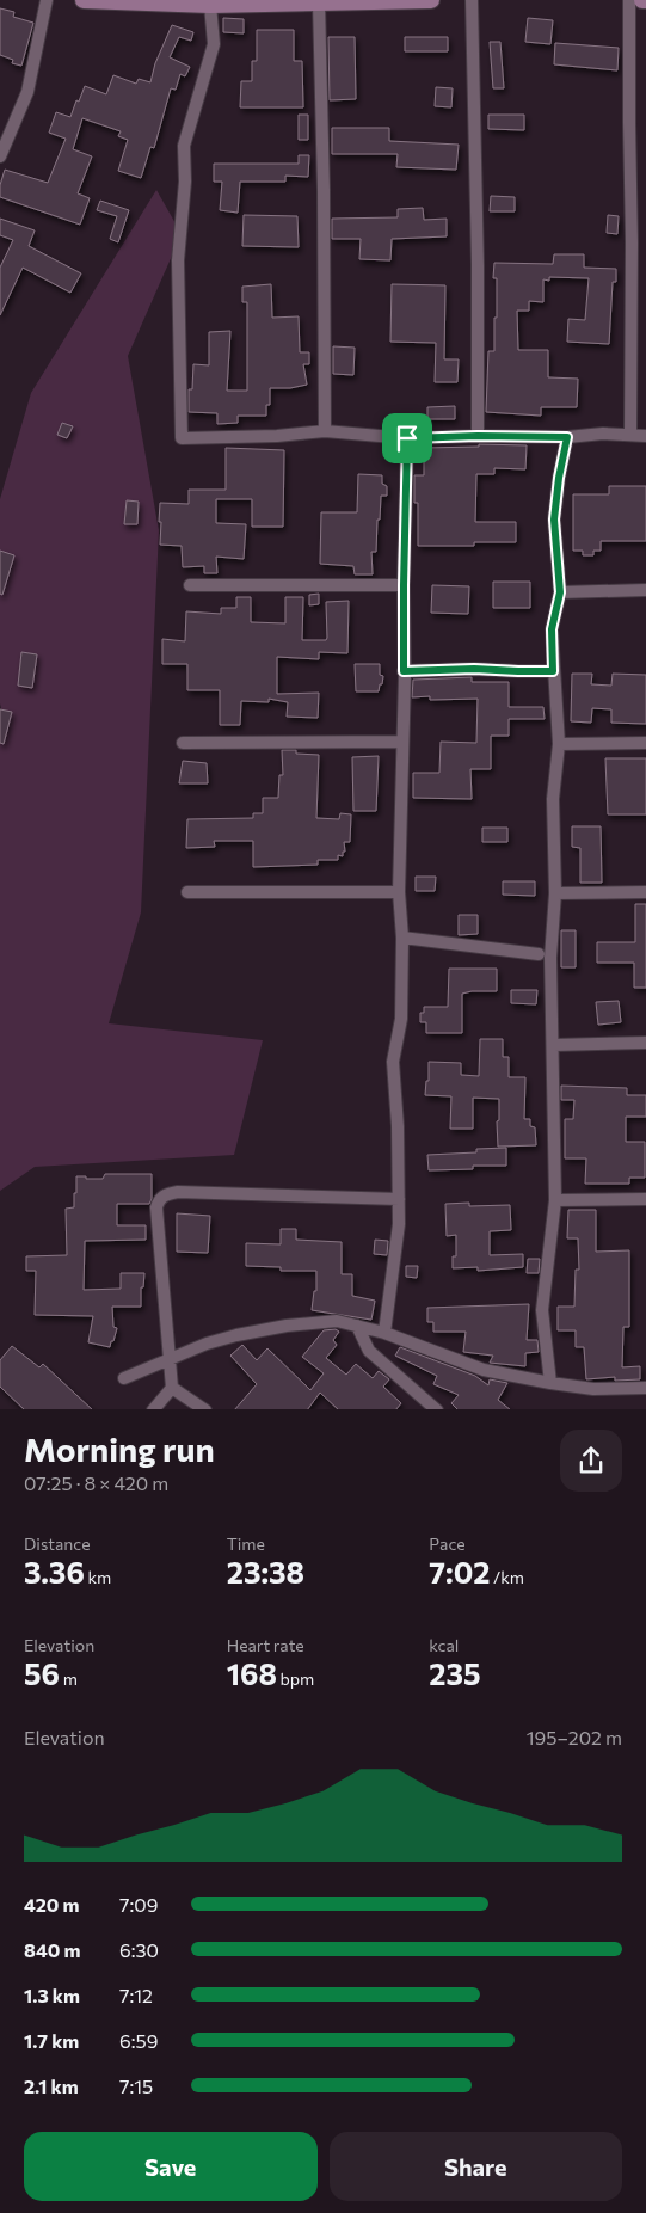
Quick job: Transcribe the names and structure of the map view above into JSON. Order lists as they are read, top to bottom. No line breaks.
{"page":{"heading":["Morning run","07:25 · 8 × 420 m"],"stats":[["Distance","3.36 km"],["Time","23:38"],["Pace","7:02 /km"],["Elevation","56 m"],["Heart rate","168 bpm"],["kcal","235"]],"chart":["Elevation","195–202 m"],"list":[{"name":"420 m","note":"7:09"},{"name":"840 m","note":"6:30"},{"name":"1.3 km","note":"7:12"},{"name":"1.7 km","note":"6:59"},{"name":"2.1 km","note":"7:15"}],"buttons":["Save","Share"]}}
